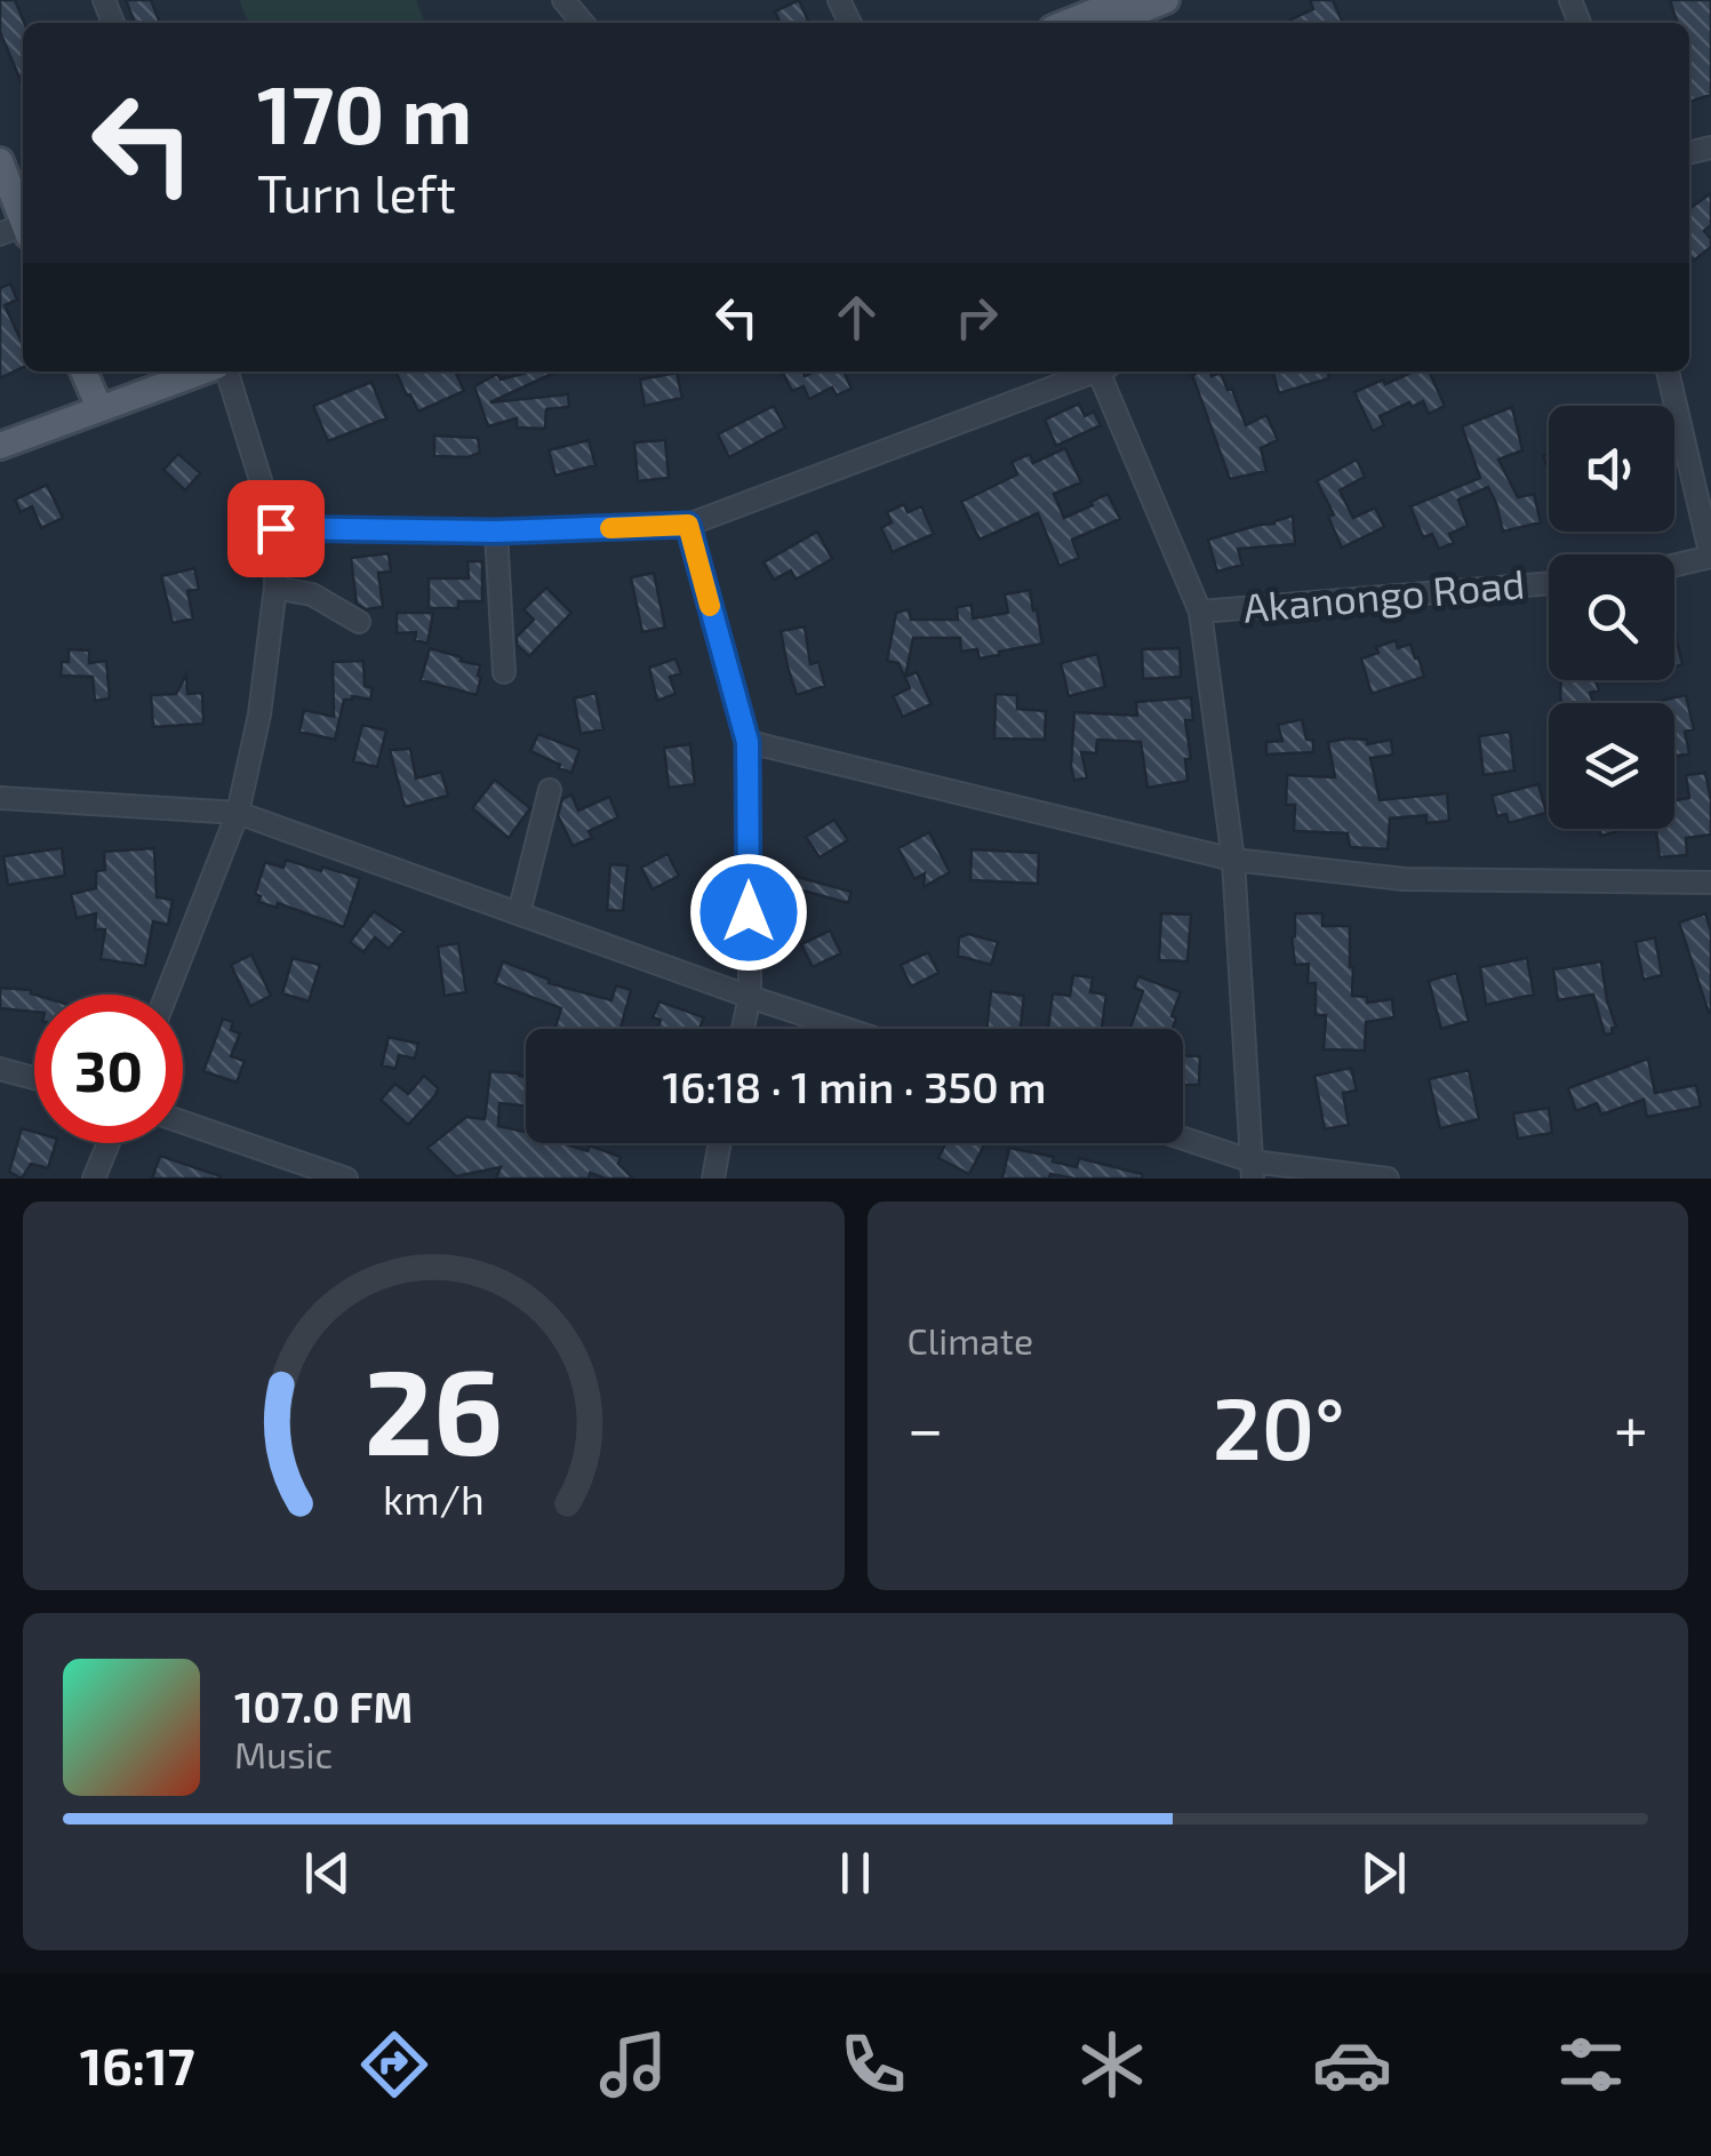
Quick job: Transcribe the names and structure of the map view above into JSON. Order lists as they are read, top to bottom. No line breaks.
{"streets":{"street":["Akanongo Road"]},"page":{"turn":["170 m","Turn left"],"limit":"30","trip":"16:18 · 1 min · 350 m","tile":"Climate","heat":["−","20°","+"],"song":["107.0 FM","Music"],"tabs":"16:17","gauge":["26","km/h"]}}
